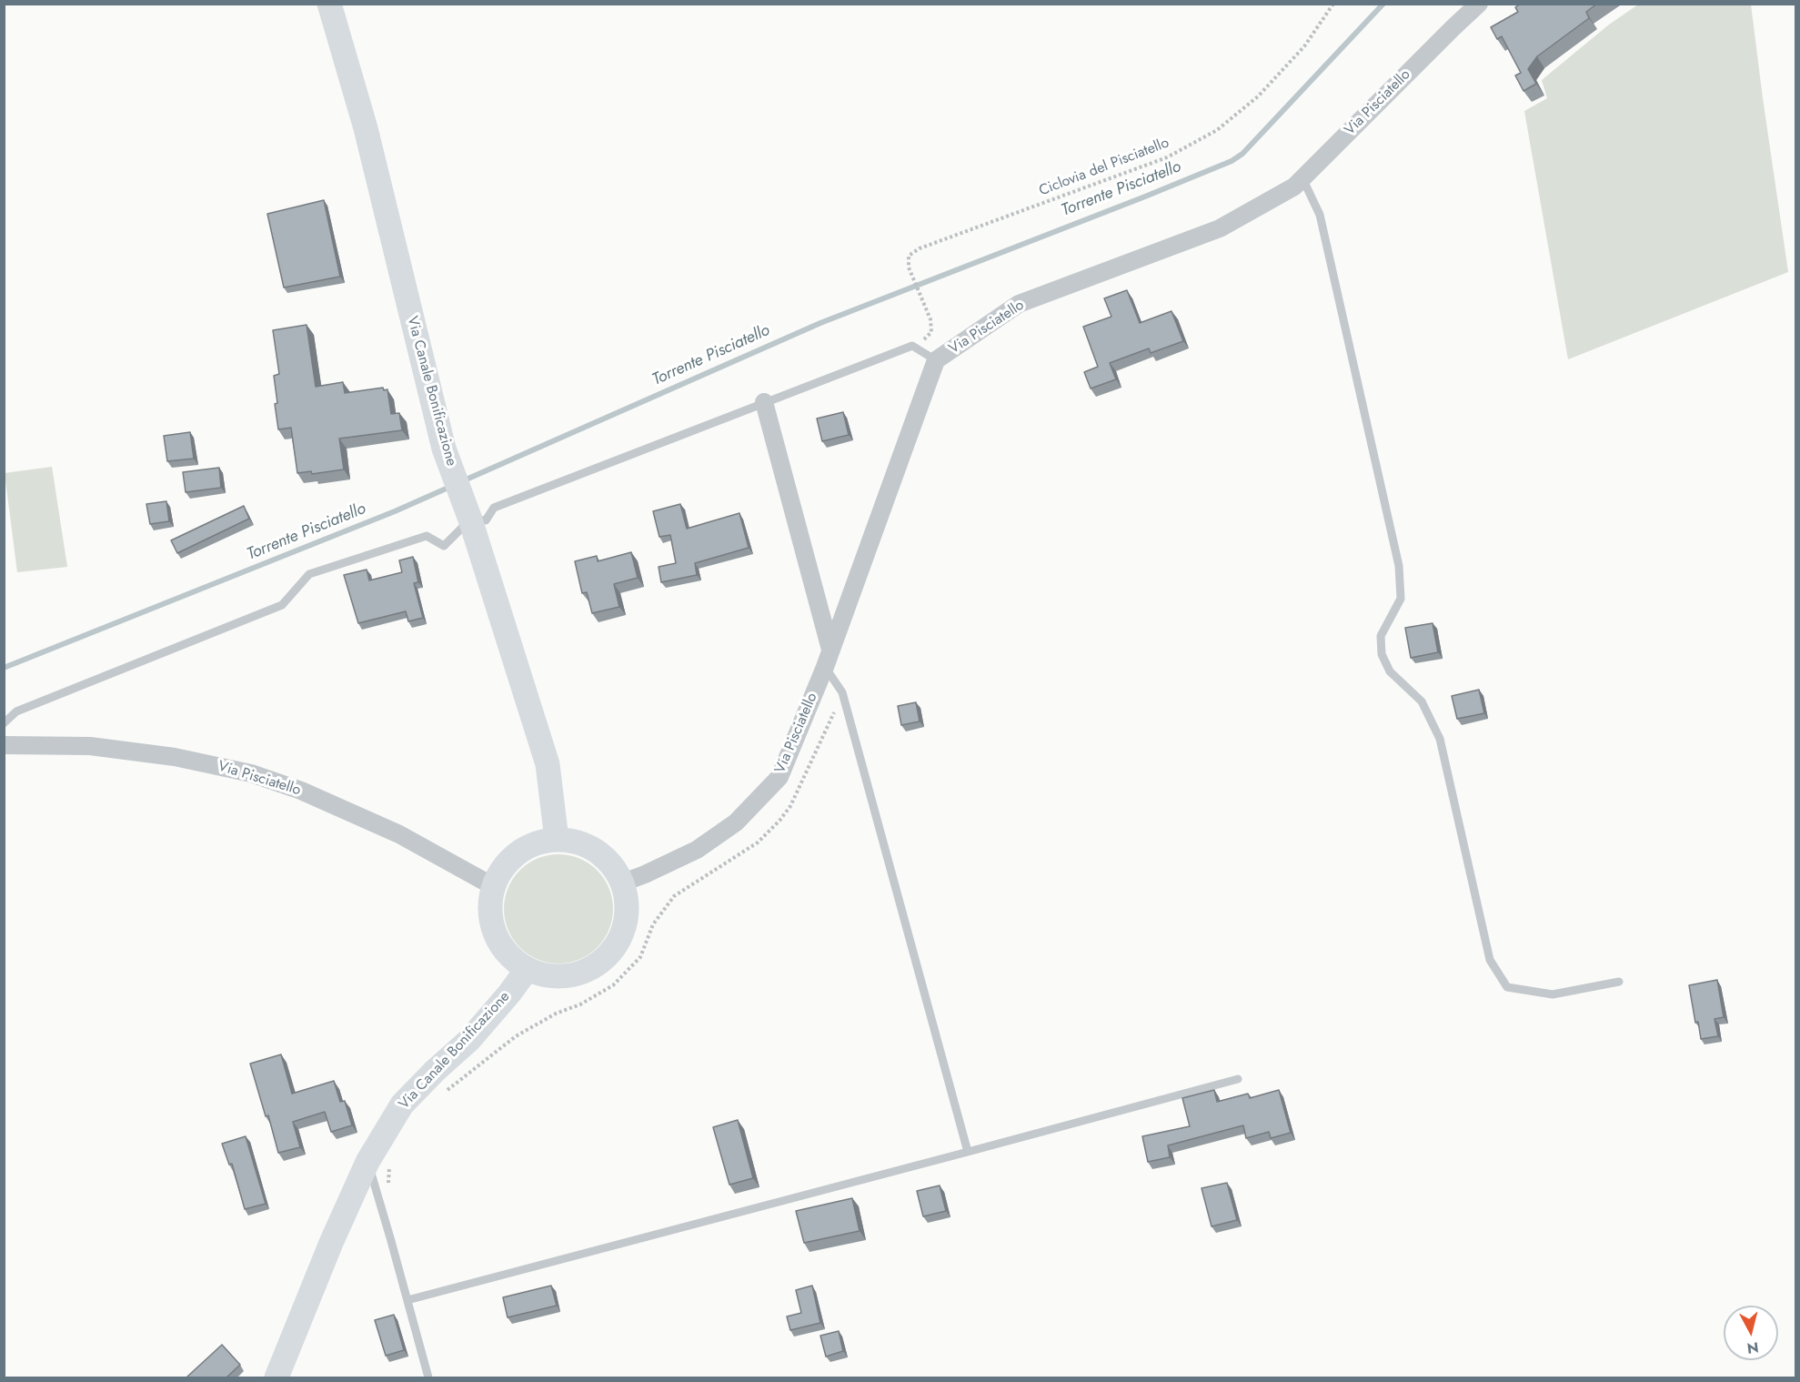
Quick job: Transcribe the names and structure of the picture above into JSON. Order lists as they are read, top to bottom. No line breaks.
{"streets":{"street":["Via Pisciatello","Via Canale Bonificazione"],"path":["Ciclovia del Pisciatello"]},"crossings":[["Via Pisciatello","Via Canale Bonificazione"]],"water":["Torrente Pisciatello"],"north":"bottom"}
